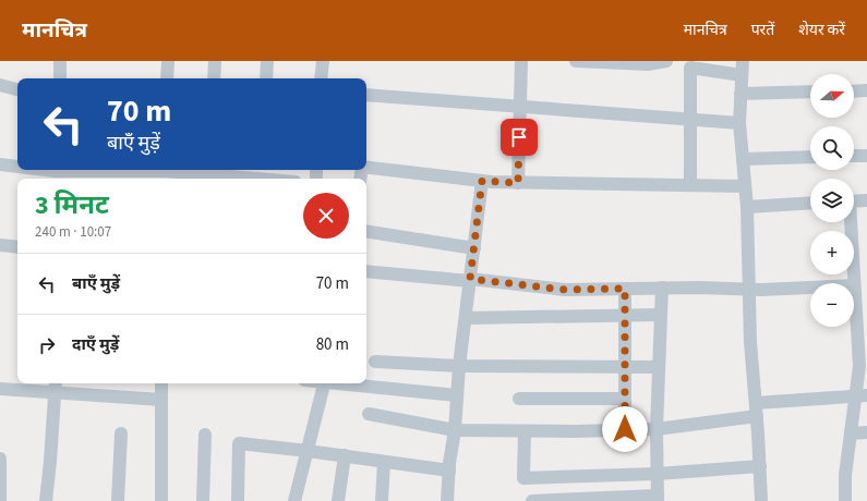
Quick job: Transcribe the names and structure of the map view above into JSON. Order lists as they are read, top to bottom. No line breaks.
{"north":"right","page":{"header":"मानचित्र","nav":["मानचित्र","परतें","शेयर करें"],"map_buttons":["+","−"],"turn":["70 m","बाएँ मुड़ें"],"heading":["3 मिनट","240 m · 10:07"],"list":[{"name":"बाएँ मुड़ें","value":"70 m"},{"name":"दाएँ मुड़ें","value":"80 m"}]}}
